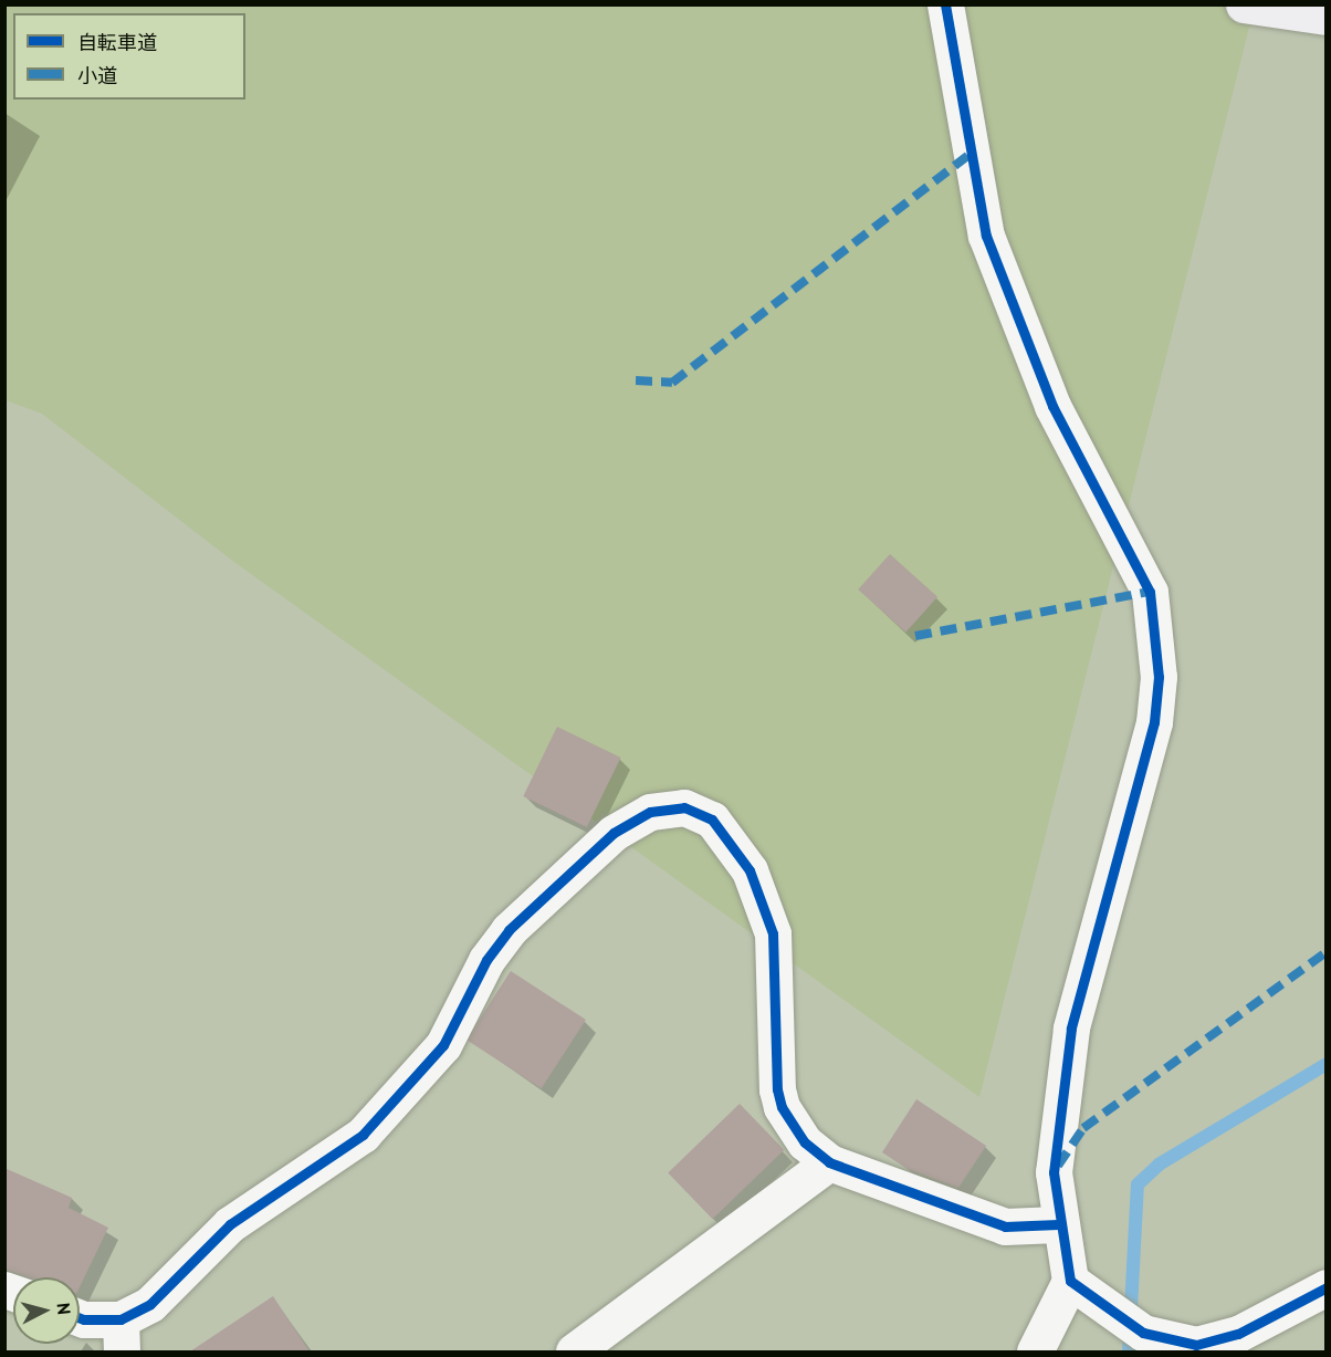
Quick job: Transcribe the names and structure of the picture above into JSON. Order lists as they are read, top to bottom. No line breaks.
{"legend":["自転車道","小道"],"north":"right"}
